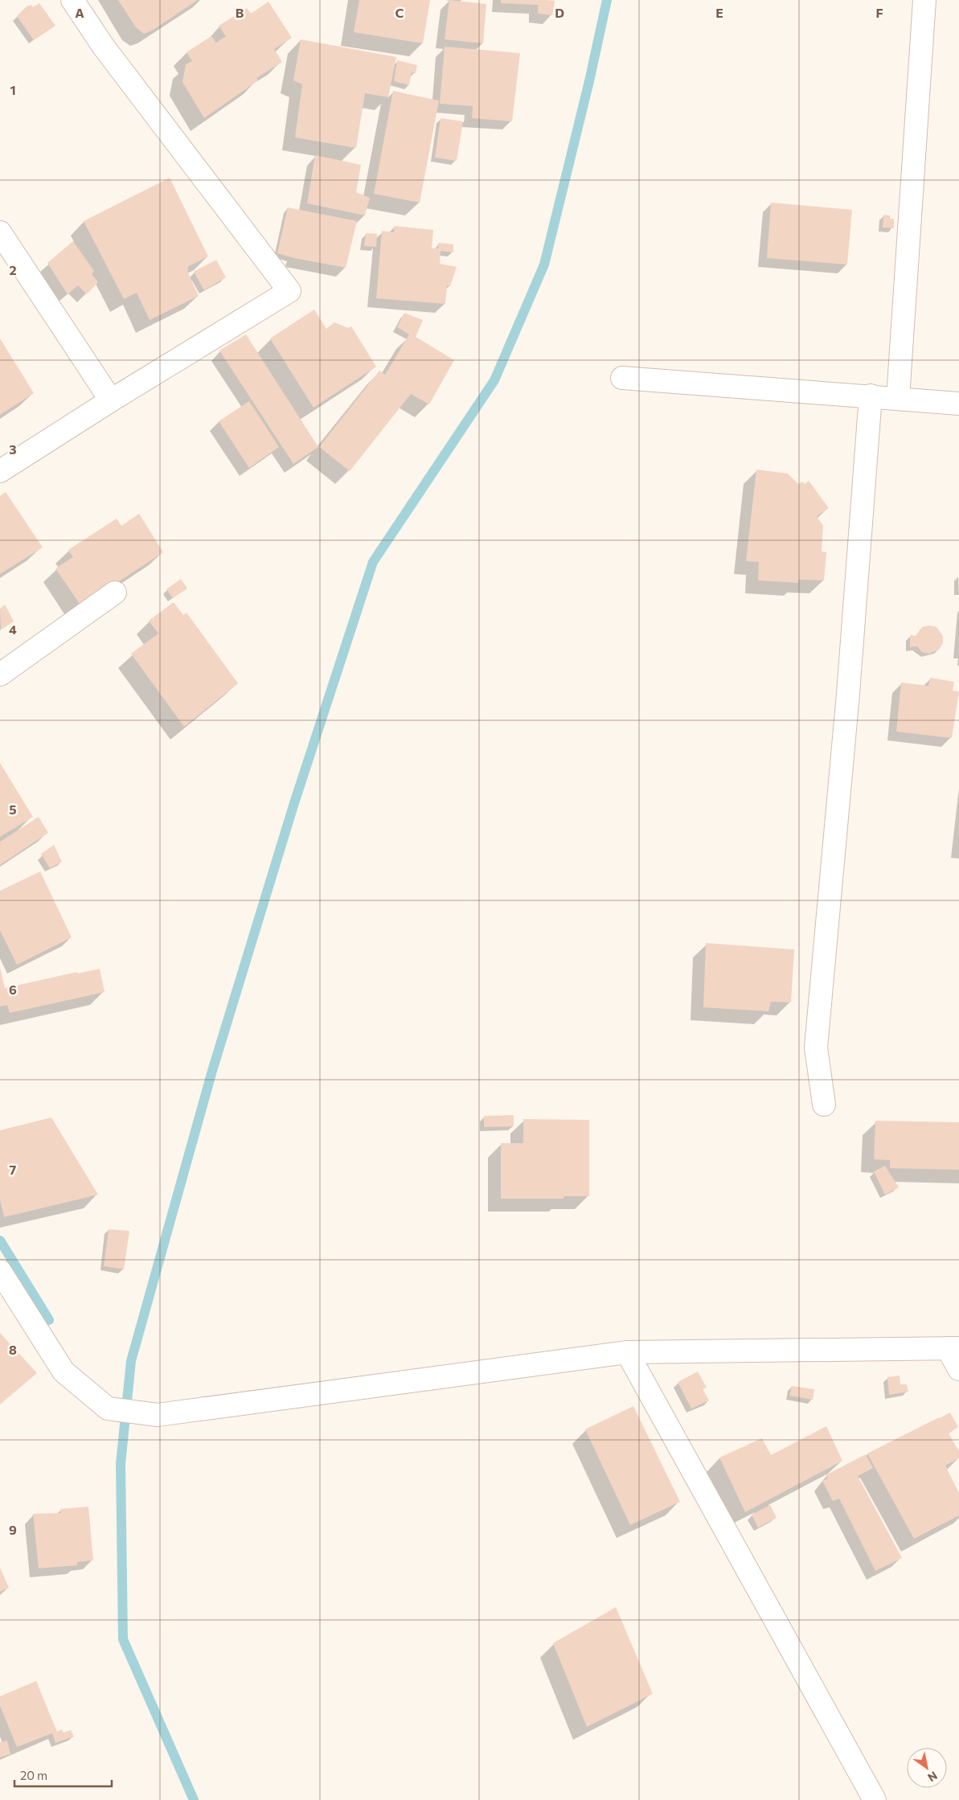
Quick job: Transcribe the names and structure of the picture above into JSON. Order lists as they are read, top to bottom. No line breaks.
{"scale_bar":"20 m","north":"bottom right","grid":{"columns":["A","B","C","D","E","F"],"rows":["1","2","3","4","5","6","7","8","9"]}}
